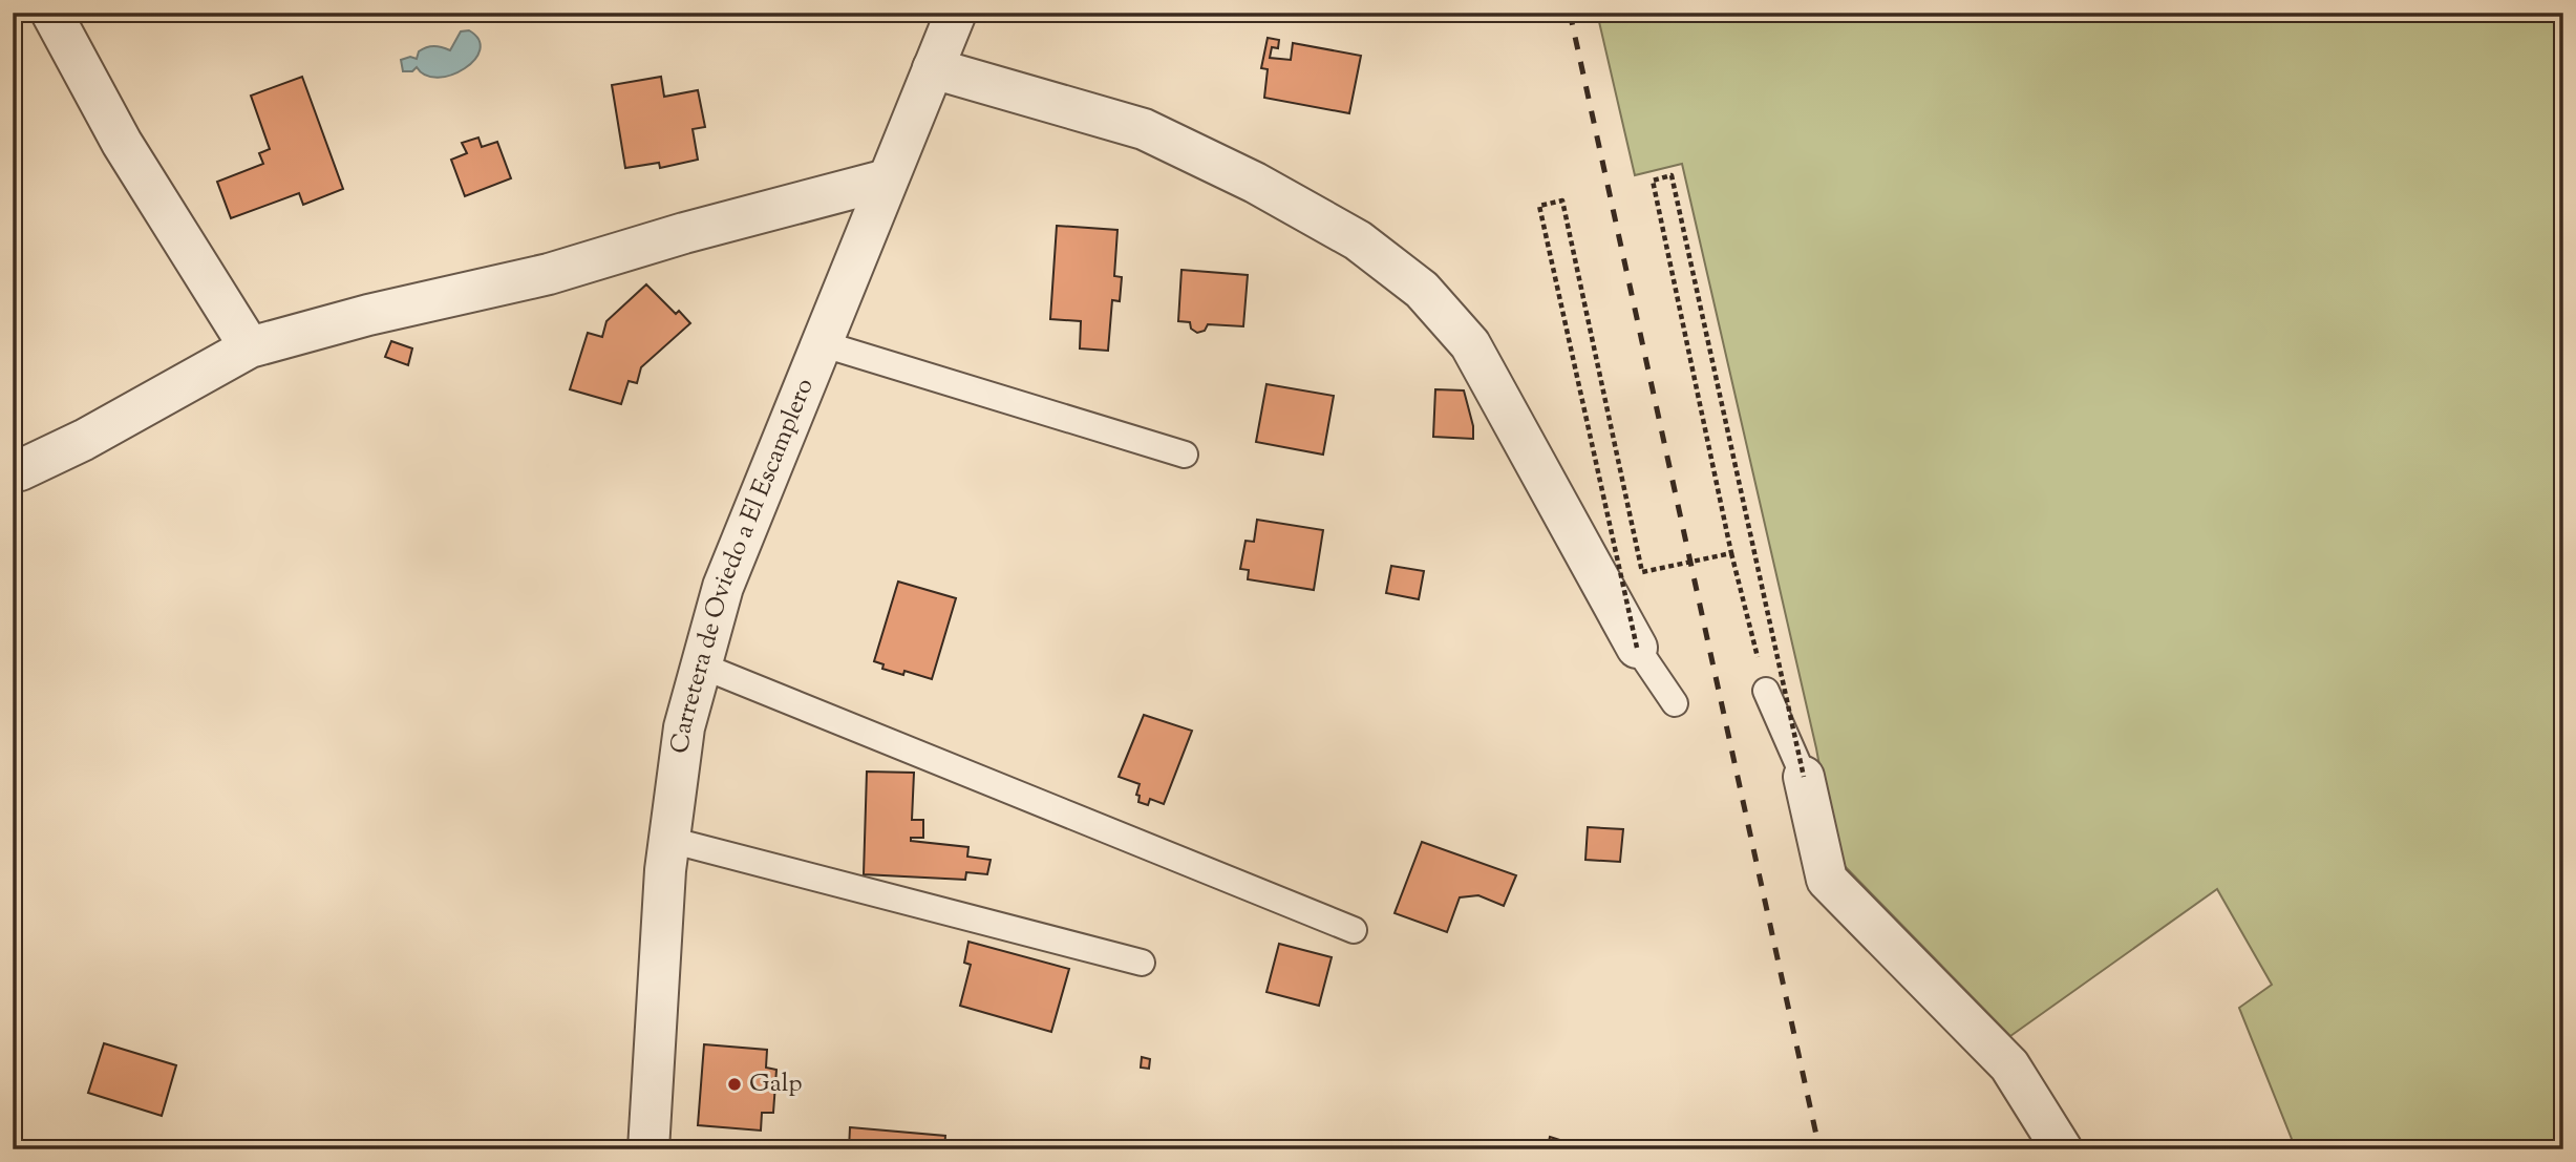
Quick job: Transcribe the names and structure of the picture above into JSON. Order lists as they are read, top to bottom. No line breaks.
{"streets":{"street":["Carretera de Oviedo a El Escamplero"]},"places":["Galp"]}
